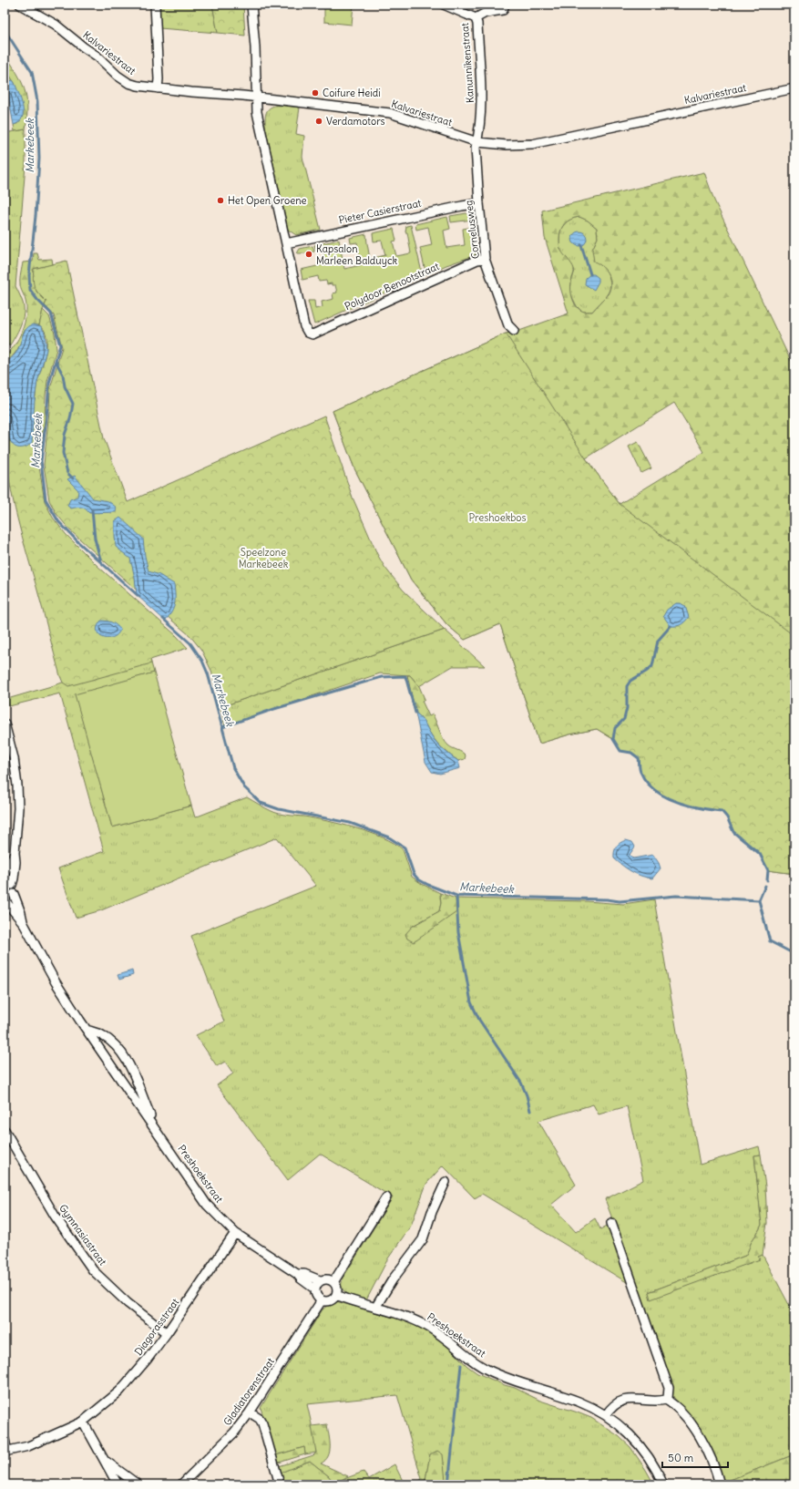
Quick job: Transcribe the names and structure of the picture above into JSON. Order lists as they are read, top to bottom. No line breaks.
{"streets":{"street":["Kalvariestraat","Kanunnikenstraat","Pieter Casierstraat","Cornelusweg","Polydoor Benootstraat","Preshoekstraat","Gymnasiastraat","Diagorasstraat","Gladiatorenstraat"]},"crossings":[["Kalvariestraat","Kanunnikenstraat"],["Kalvariestraat","Cornelusweg"],["Kanunnikenstraat","Cornelusweg"],["Pieter Casierstraat","Cornelusweg"],["Pieter Casierstraat","Polydoor Benootstraat"],["Cornelusweg","Polydoor Benootstraat"],["Preshoekstraat","Diagorasstraat"],["Preshoekstraat","Gladiatorenstraat"],["Gymnasiastraat","Diagorasstraat"]],"water":["Markebeek"],"parks":["Preshoekbos","Speelzone Markebeek"],"places":["Coifure Heidi","Verdamotors","Het Open Groene","Kapsalon Marleen Balduyck"],"scale_bar":"50 m"}
